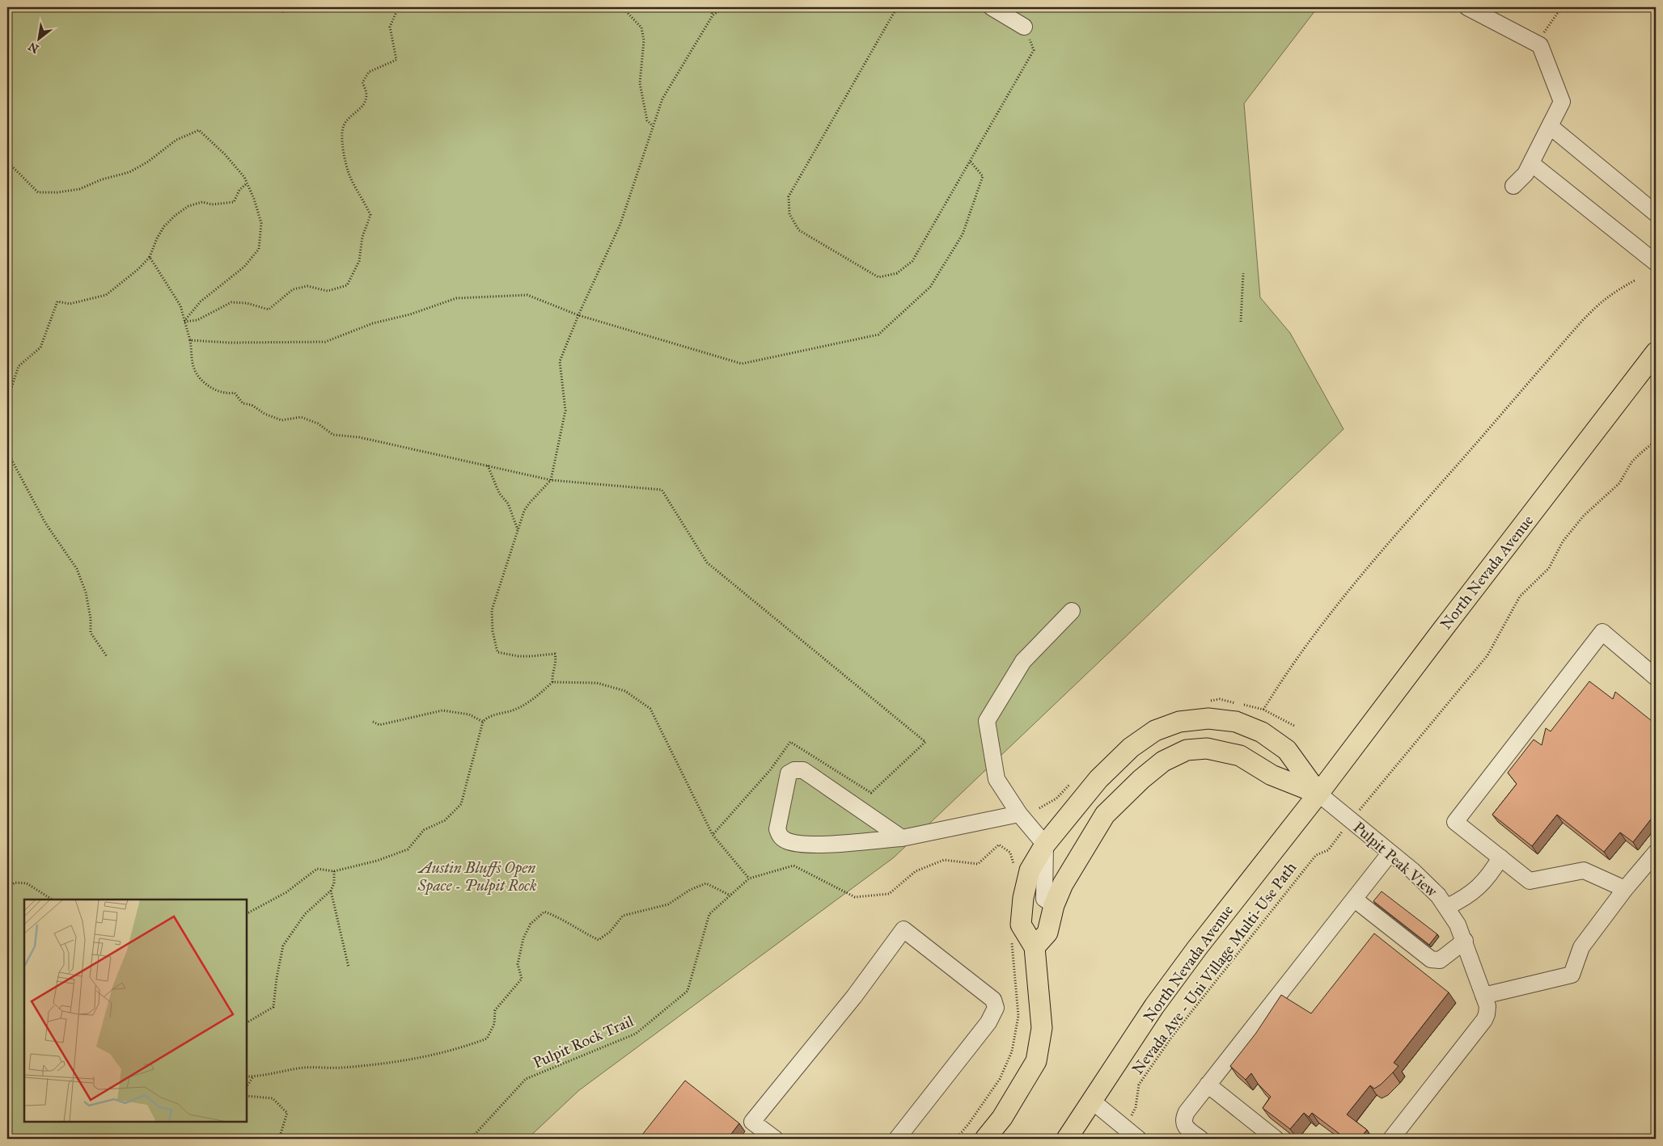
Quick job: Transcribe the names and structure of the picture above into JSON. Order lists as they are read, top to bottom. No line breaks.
{"streets":{"main road":["North Nevada Avenue"],"street":["Pulpit Peak View"],"path":["Nevada Ave - Uni Village Multi-Use Path","Pulpit Rock Trail"]},"crossings":[["North Nevada Avenue","Pulpit Peak View"]],"parks":["Austin Bluffs Open Space - Pulpit Rock"],"north":"bottom left"}
